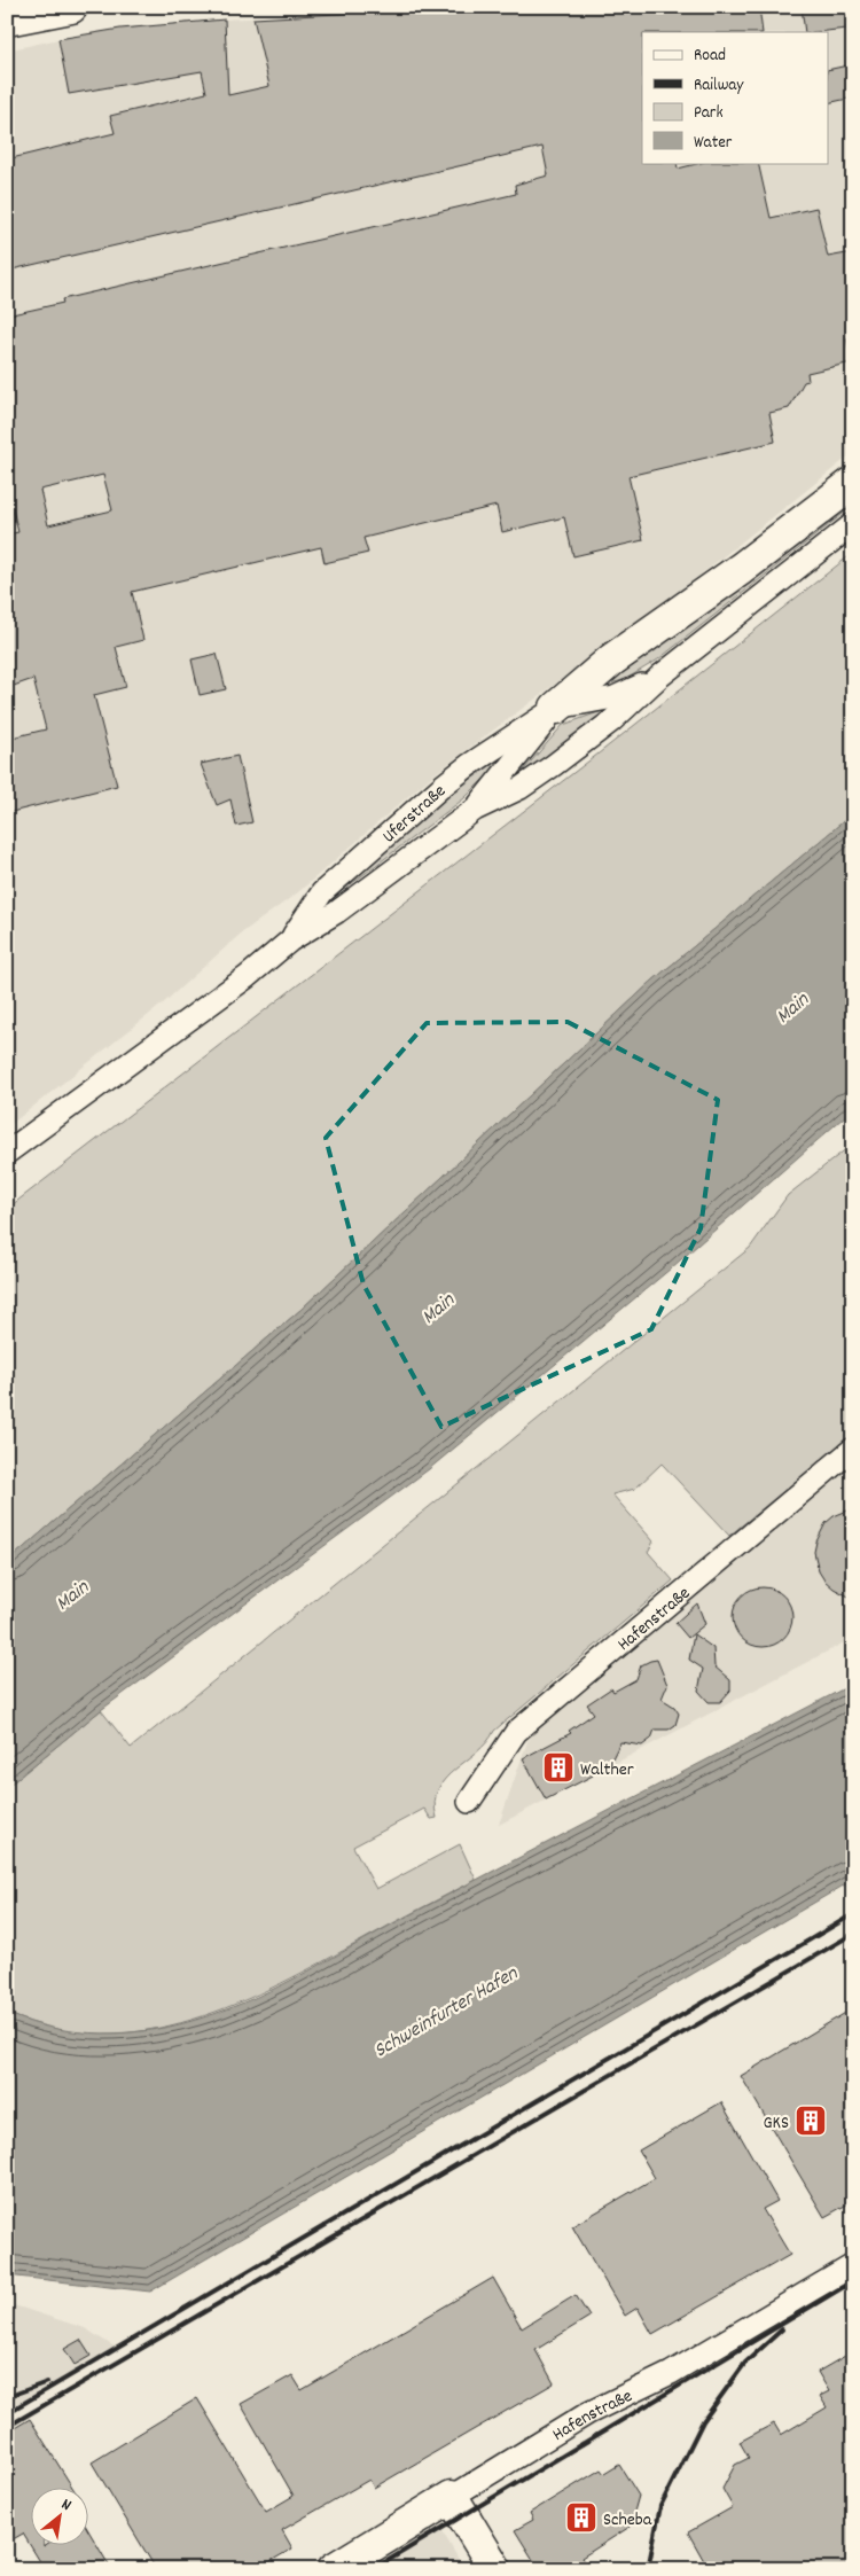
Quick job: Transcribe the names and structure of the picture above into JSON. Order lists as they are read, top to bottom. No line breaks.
{"streets":{"main road":["Hafenstraße"],"street":["Uferstraße"]},"water":["Main","Schweinfurter Hafen"],"places":{"building":["Walther","GKS","Scheba"]},"legend":["Road","Railway","Park","Water"],"north":"top right"}
